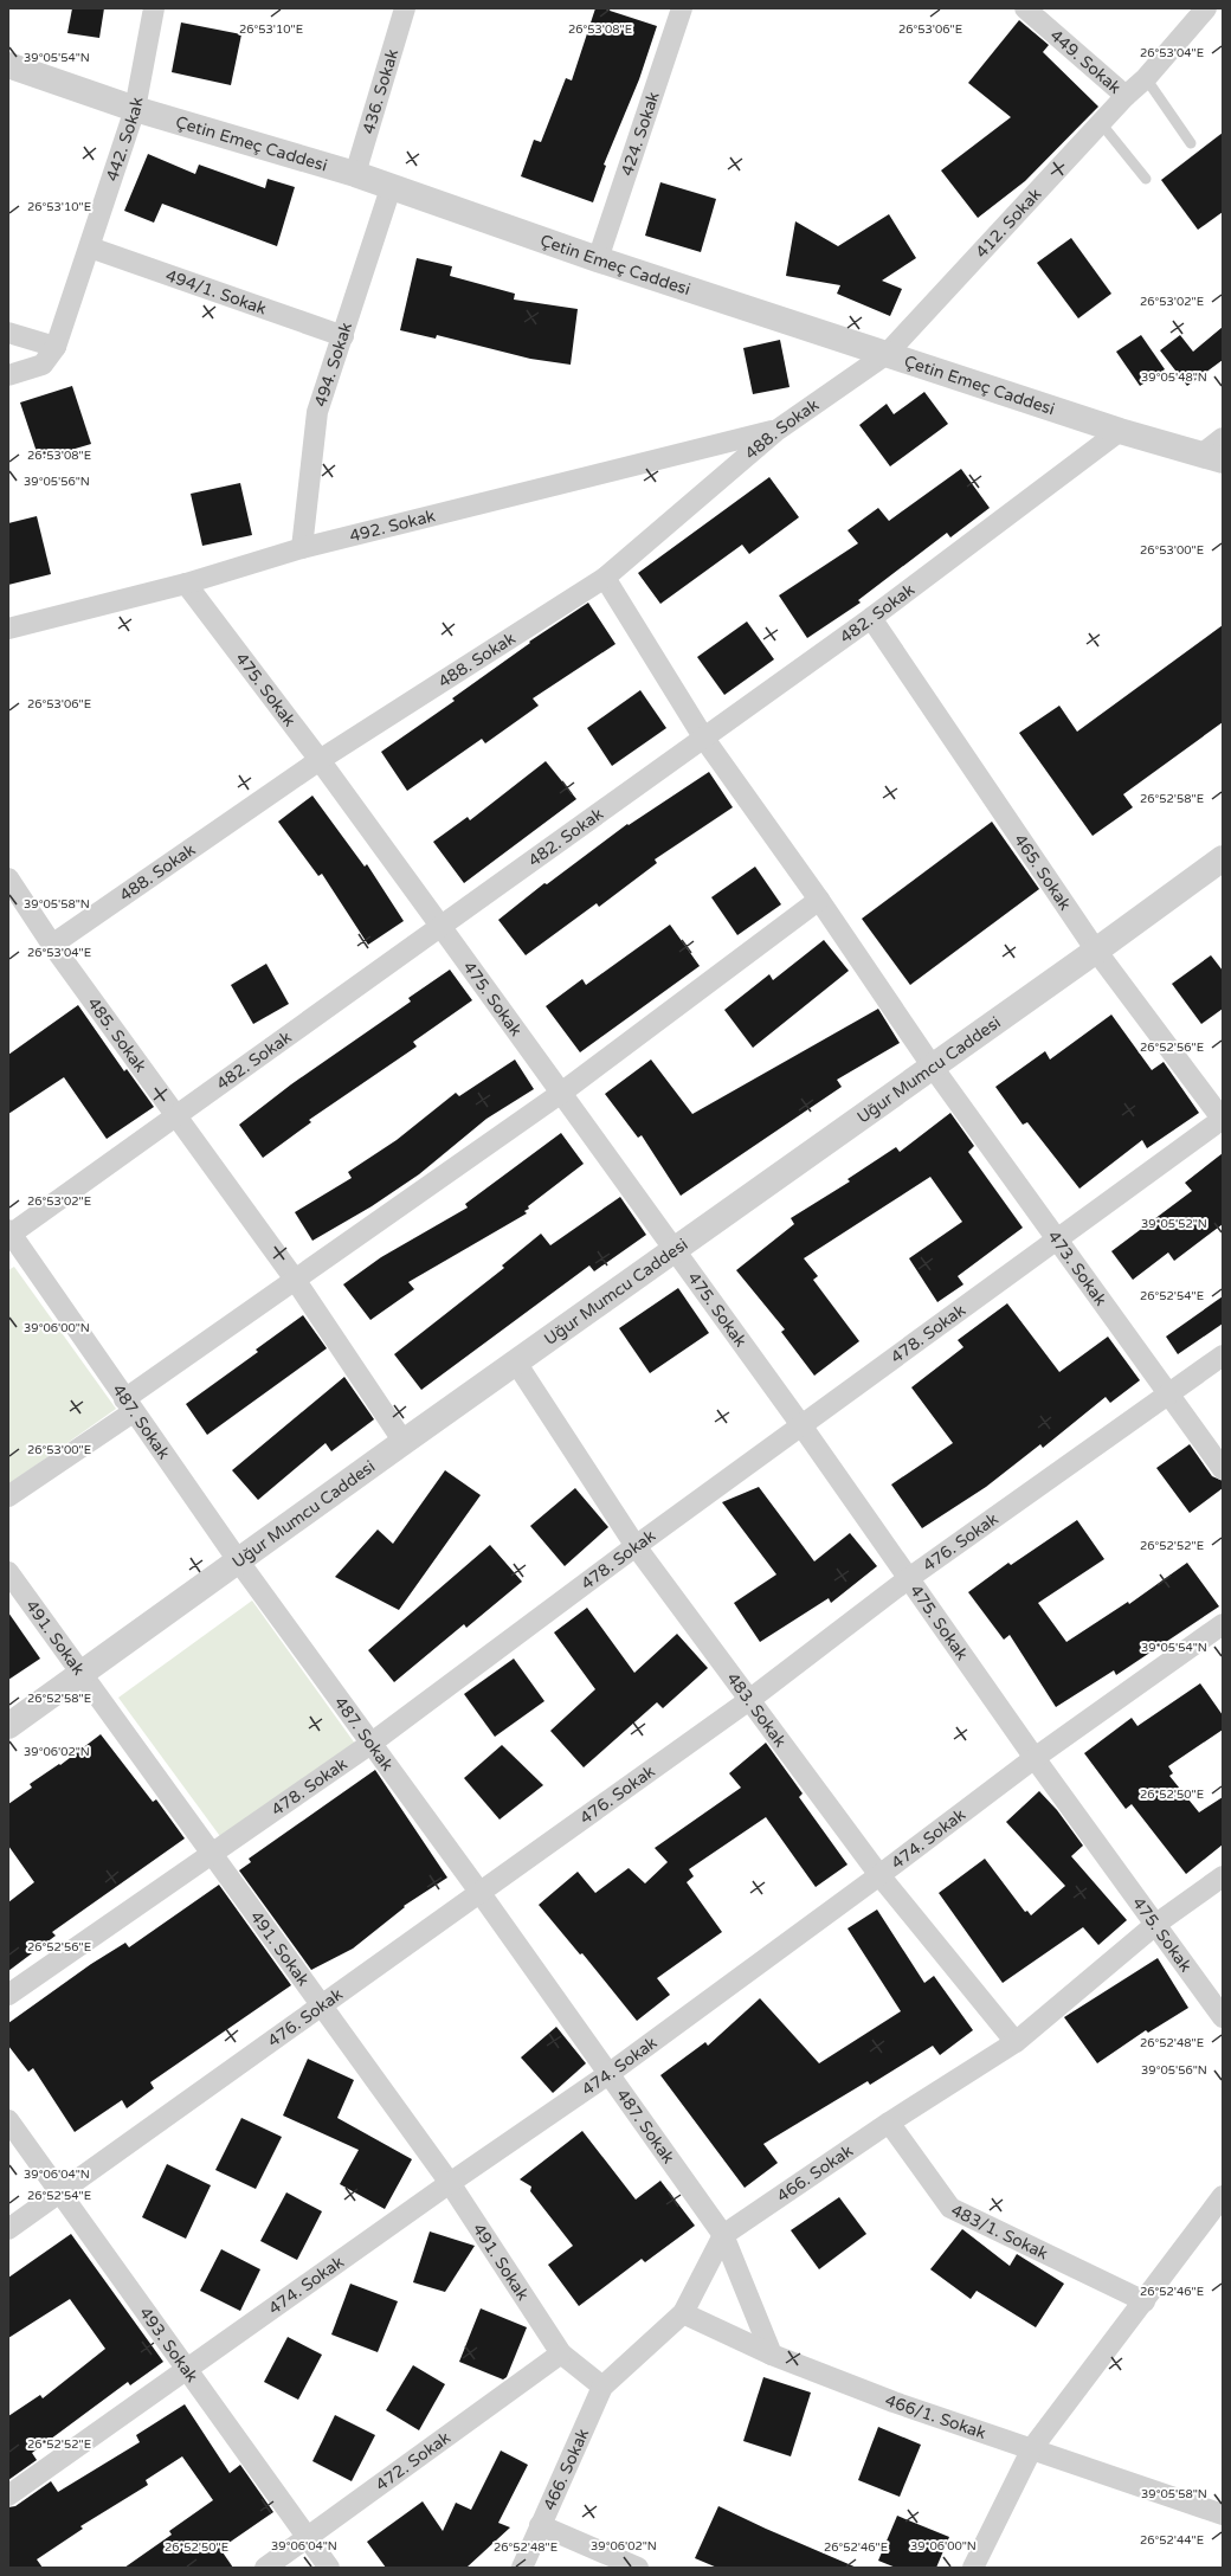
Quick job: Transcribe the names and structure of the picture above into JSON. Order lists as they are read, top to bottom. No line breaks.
{"streets":{"street":["449. Sokak","436. Sokak","424. Sokak","442. Sokak","Çetin Emeç Caddesi","412. Sokak","494/1. Sokak","494. Sokak","488. Sokak","492. Sokak","482. Sokak","475. Sokak","465. Sokak","485. Sokak","Uğur Mumcu Caddesi","473. Sokak","478. Sokak","487. Sokak","476. Sokak","491. Sokak","483. Sokak","474. Sokak","466. Sokak","483/1. Sokak","493. Sokak","466/1. Sokak","472. Sokak"]},"crossings":[["449. Sokak","412. Sokak"],["436. Sokak","Çetin Emeç Caddesi"],["424. Sokak","Çetin Emeç Caddesi"],["442. Sokak","Çetin Emeç Caddesi"],["442. Sokak","494/1. Sokak"],["Çetin Emeç Caddesi","412. Sokak"],["Çetin Emeç Caddesi","494. Sokak"],["Çetin Emeç Caddesi","488. Sokak"],["Çetin Emeç Caddesi","482. Sokak"],["412. Sokak","488. Sokak"],["494/1. Sokak","494. Sokak"],["494. Sokak","492. Sokak"],["488. Sokak","492. Sokak"],["488. Sokak","475. Sokak"],["488. Sokak","485. Sokak"],["488. Sokak","473. Sokak"],["492. Sokak","475. Sokak"],["482. Sokak","475. Sokak"],["482. Sokak","465. Sokak"],["482. Sokak","485. Sokak"],["482. Sokak","473. Sokak"],["482. Sokak","487. Sokak"],["475. Sokak","Uğur Mumcu Caddesi"],["475. Sokak","478. Sokak"],["475. Sokak","476. Sokak"],["475. Sokak","474. Sokak"],["475. Sokak","466. Sokak"],["465. Sokak","Uğur Mumcu Caddesi"],["465. Sokak","478. Sokak"],["485. Sokak","Uğur Mumcu Caddesi"],["Uğur Mumcu Caddesi","473. Sokak"],["Uğur Mumcu Caddesi","487. Sokak"],["Uğur Mumcu Caddesi","491. Sokak"],["Uğur Mumcu Caddesi","483. Sokak"],["473. Sokak","478. Sokak"],["473. Sokak","476. Sokak"],["478. Sokak","487. Sokak"],["478. Sokak","491. Sokak"],["478. Sokak","483. Sokak"],["487. Sokak","476. Sokak"],["487. Sokak","474. Sokak"],["487. Sokak","466. Sokak"],["476. Sokak","491. Sokak"],["476. Sokak","483. Sokak"],["476. Sokak","493. Sokak"],["491. Sokak","474. Sokak"],["491. Sokak","466. Sokak"],["491. Sokak","472. Sokak"],["483. Sokak","474. Sokak"],["483. Sokak","466. Sokak"],["474. Sokak","493. Sokak"],["466. Sokak","483/1. Sokak"],["466. Sokak","466/1. Sokak"],["493. Sokak","472. Sokak"]],"coordinates":["26°53'10\"E","26°53'08\"E","26°53'06\"E","26°53'04\"E","39°05'54\"N","26°53'02\"E","39°05'48\"N","39°05'56\"N","26°53'00\"E","26°52'58\"E","39°05'58\"N","26°52'56\"E","39°05'52\"N","26°52'54\"E","39°06'00\"N","26°52'52\"E","39°06'02\"N","26°52'50\"E","26°52'48\"E","39°06'04\"N","26°52'46\"E","26°52'44\"E"]}
